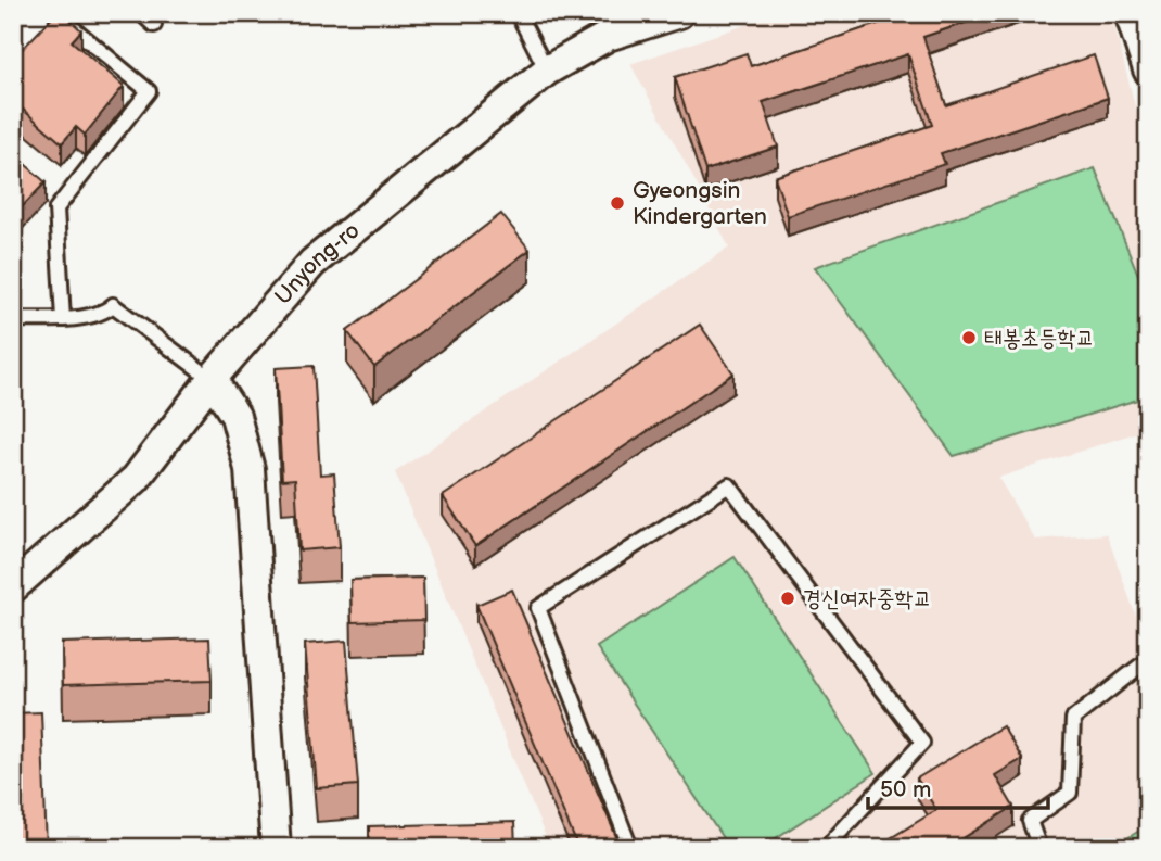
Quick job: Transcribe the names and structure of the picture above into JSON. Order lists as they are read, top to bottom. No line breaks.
{"streets":{"street":["Unyong-ro"]},"places":["Gyeongsin Kindergarten","태봉초등학교","경신여자중학교"],"scale_bar":"50 m"}
